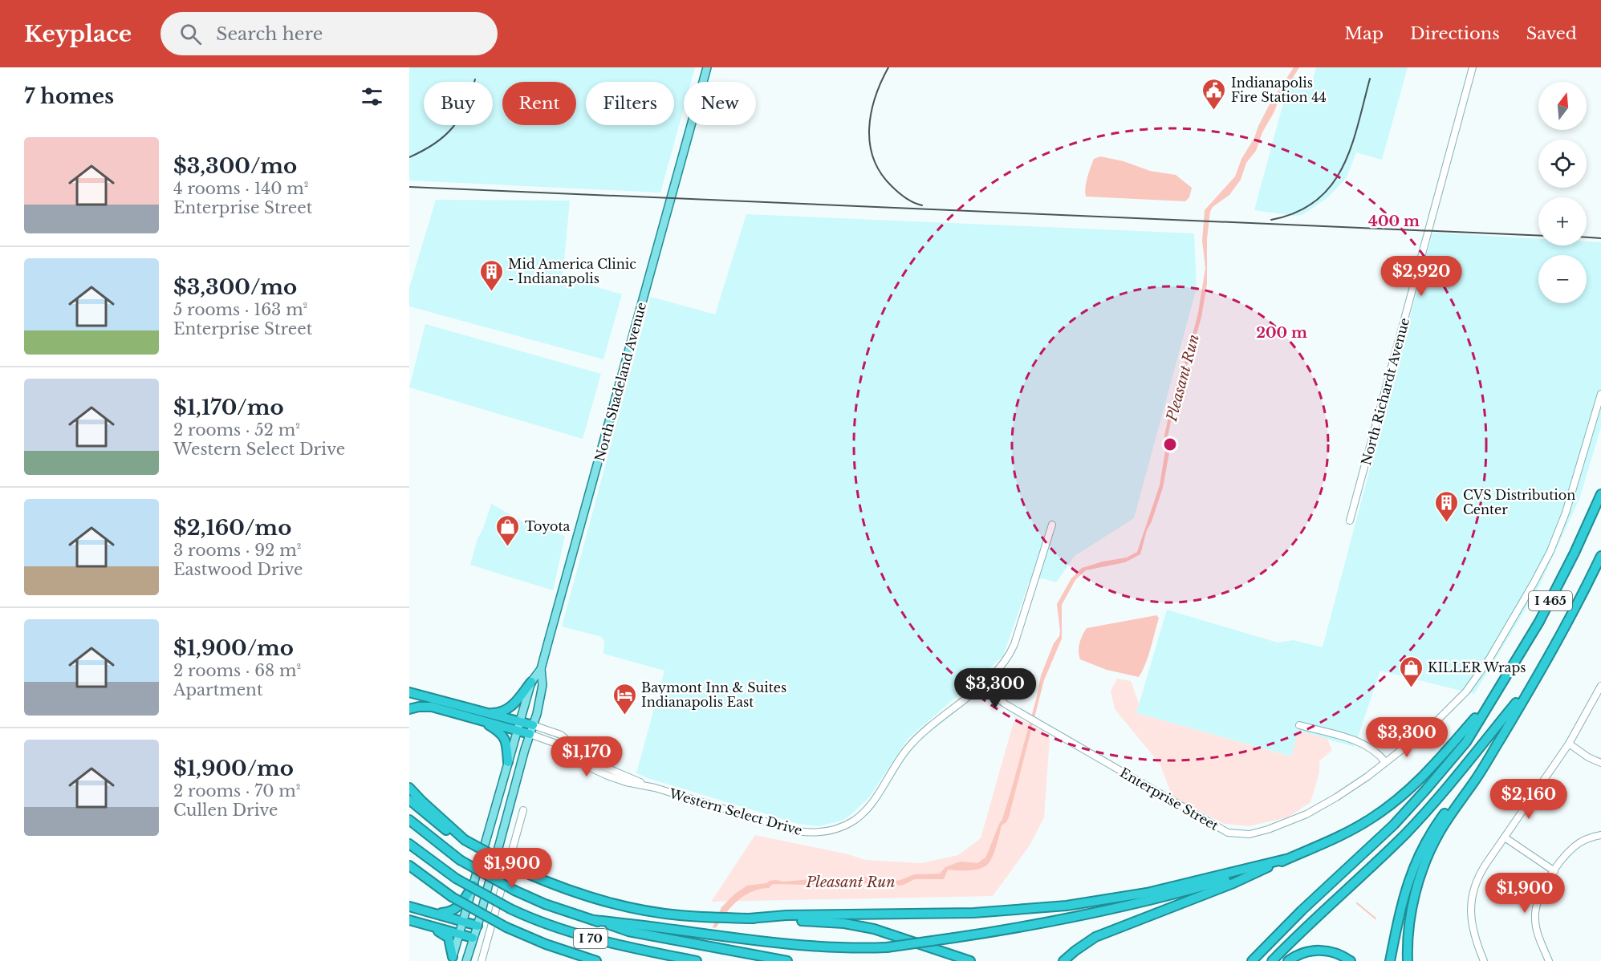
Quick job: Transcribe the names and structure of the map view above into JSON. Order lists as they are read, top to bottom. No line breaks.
{"streets":{"highway":["I 465","I 70"],"main road":["North Shadeland Avenue"],"street":["North Richardt Avenue","Enterprise Street","Western Select Drive"]},"crossings":[["North Shadeland Avenue","Western Select Drive"],["Enterprise Street","Western Select Drive"]],"water":["Pleasant Run"],"places":{"public building":["Indianapolis Fire Station 44"],"building":["Mid America Clinic - Indianapolis","CVS Distribution Center"],"shop":["Toyota","KILLER Wraps"],"hotel":["Baymont Inn & Suites Indianapolis East"]},"north":"top","page":{"header":"Keyplace","search":"Search here","nav":["Map","Directions","Saved"],"heading":"7 homes","map_buttons":["+","−"],"chip":["Buy","Rent","Filters","New"],"list":[{"name":"$3,300/mo","note":"4 rooms · 140 m² · Enterprise Street"},{"name":"$3,300/mo","note":"5 rooms · 163 m² · Enterprise Street"},{"name":"$1,170/mo","note":"2 rooms · 52 m² · Western Select Drive"},{"name":"$2,160/mo","note":"3 rooms · 92 m² · Eastwood Drive"},{"name":"$1,900/mo","note":"2 rooms · 68 m² · Apartment"},{"name":"$1,900/mo","note":"2 rooms · 70 m² · Cullen Drive"}],"price":["$2,920","$3,300","$3,300","$1,170","$2,160","$1,900","$1,900"]},"rings":["400 m","200 m"]}
